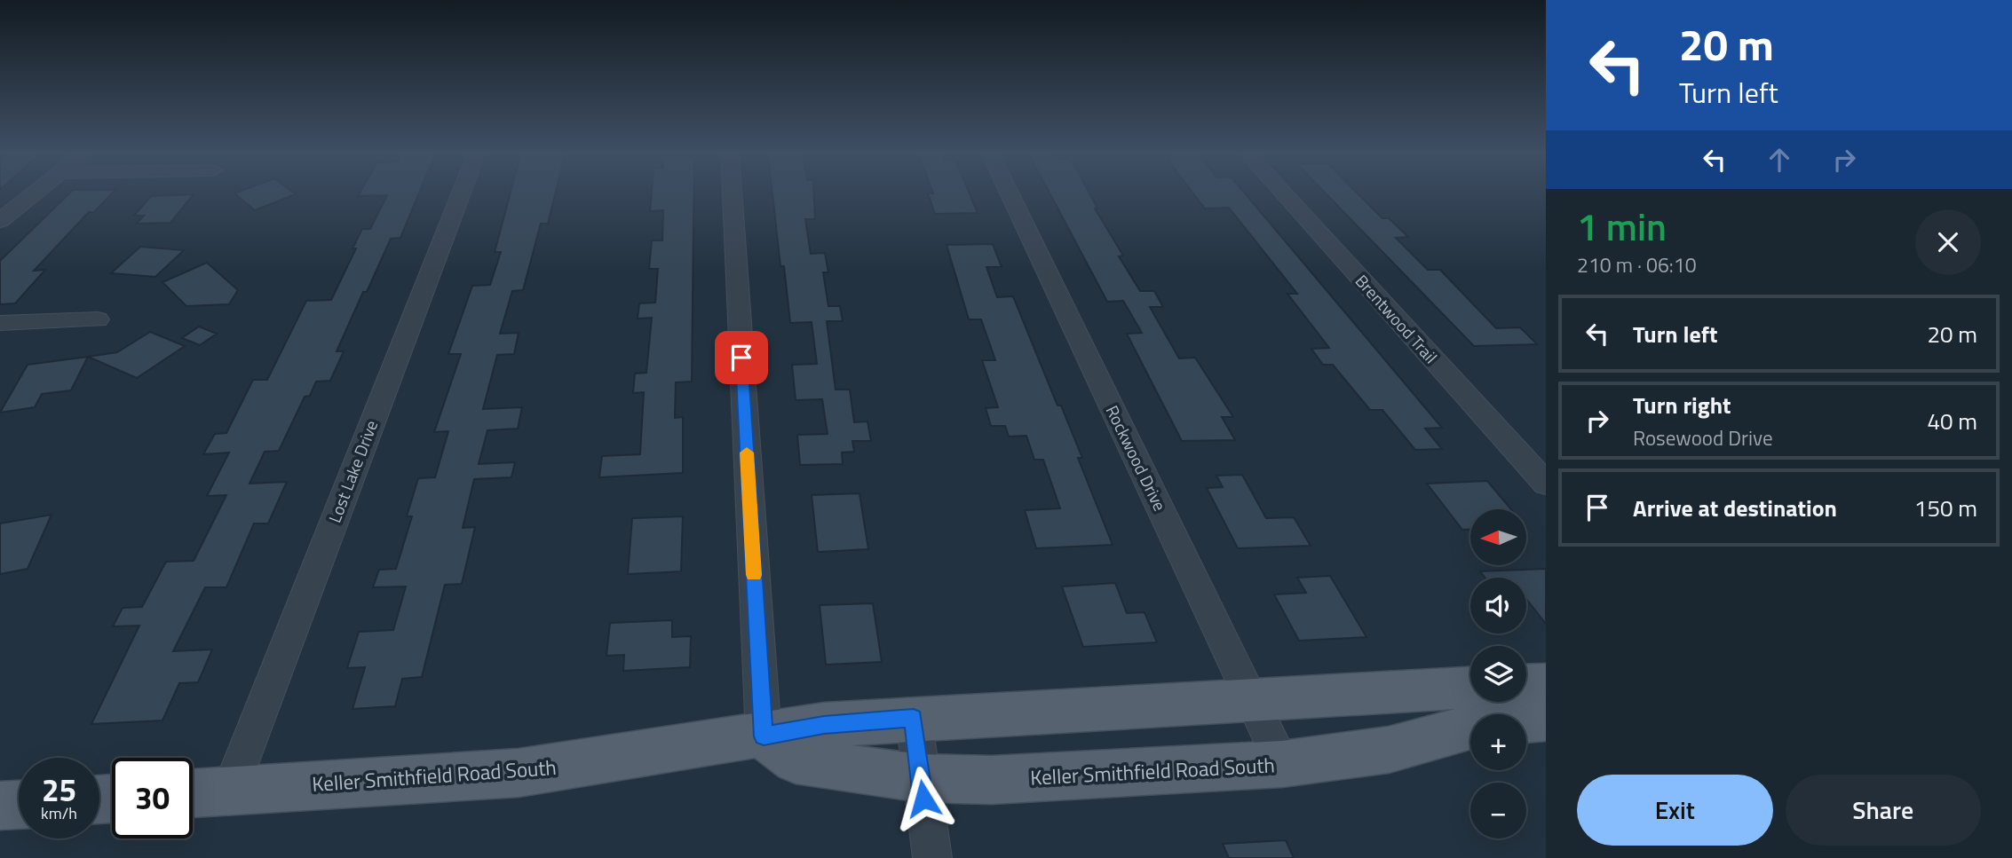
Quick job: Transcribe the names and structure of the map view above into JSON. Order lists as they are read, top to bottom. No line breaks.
{"streets":{"main road":["Keller Smithfield Road South"],"street":["Brentwood Trail","Rockwood Drive","Lost Lake Drive"]},"crossings":[["Rockwood Drive","Keller Smithfield Road South"],["Lost Lake Drive","Keller Smithfield Road South"]],"north":"left","page":{"turn":["20 m","Turn left"],"heading":["1 min","210 m · 06:10"],"list":[{"name":"Turn left","value":"20 m"},{"name":"Turn right","note":"Rosewood Drive","value":"40 m"},{"name":"Arrive at destination","value":"150 m"}],"map_buttons":["+","−"],"speed":"25 km/h","limit":"30","buttons":["Exit","Share"]}}
